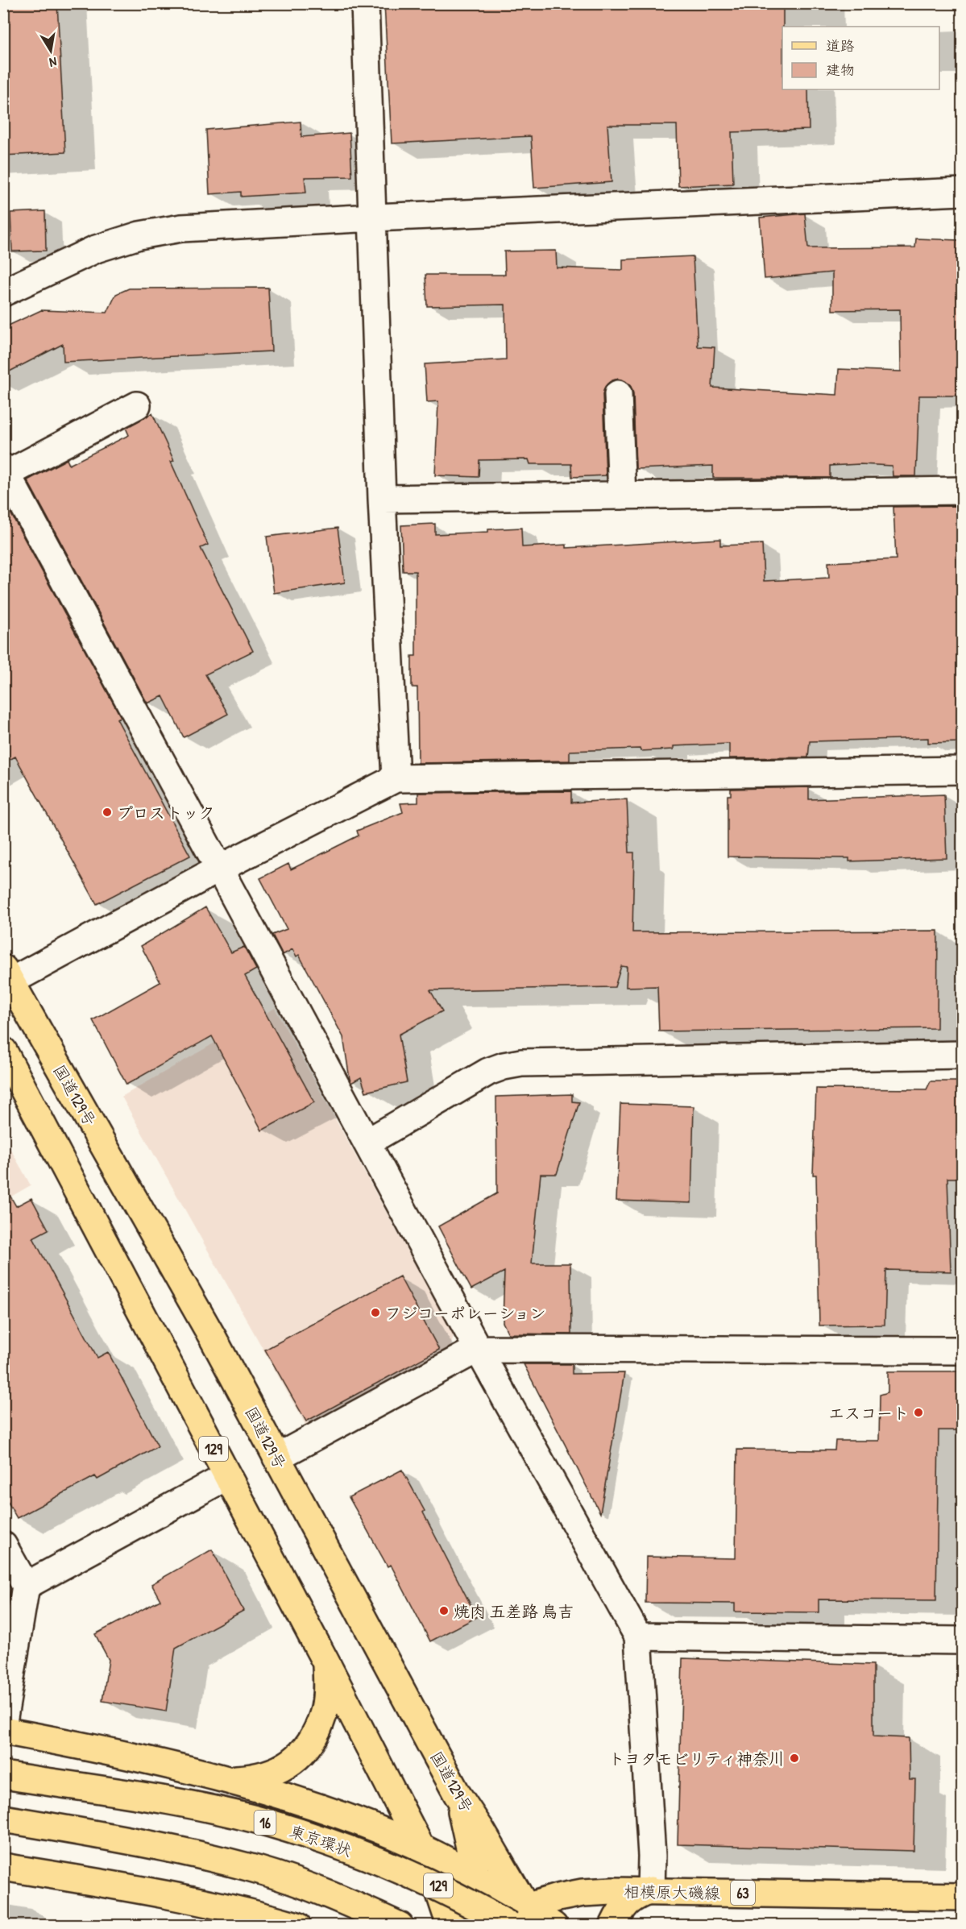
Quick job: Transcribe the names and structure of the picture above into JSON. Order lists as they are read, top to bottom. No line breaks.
{"streets":{"main road":["国道129号","129","16","東京環状","相模原大磯線","63"]},"crossings":[["国道129号","東京環状"],["国道129号","相模原大磯線"],["東京環状","相模原大磯線"]],"places":["プロストック","フジコーポレーション","エスコート","焼肉 五差路 鳥吉","トヨタモビリティ神奈川"],"legend":["道路","建物"],"north":"bottom"}
